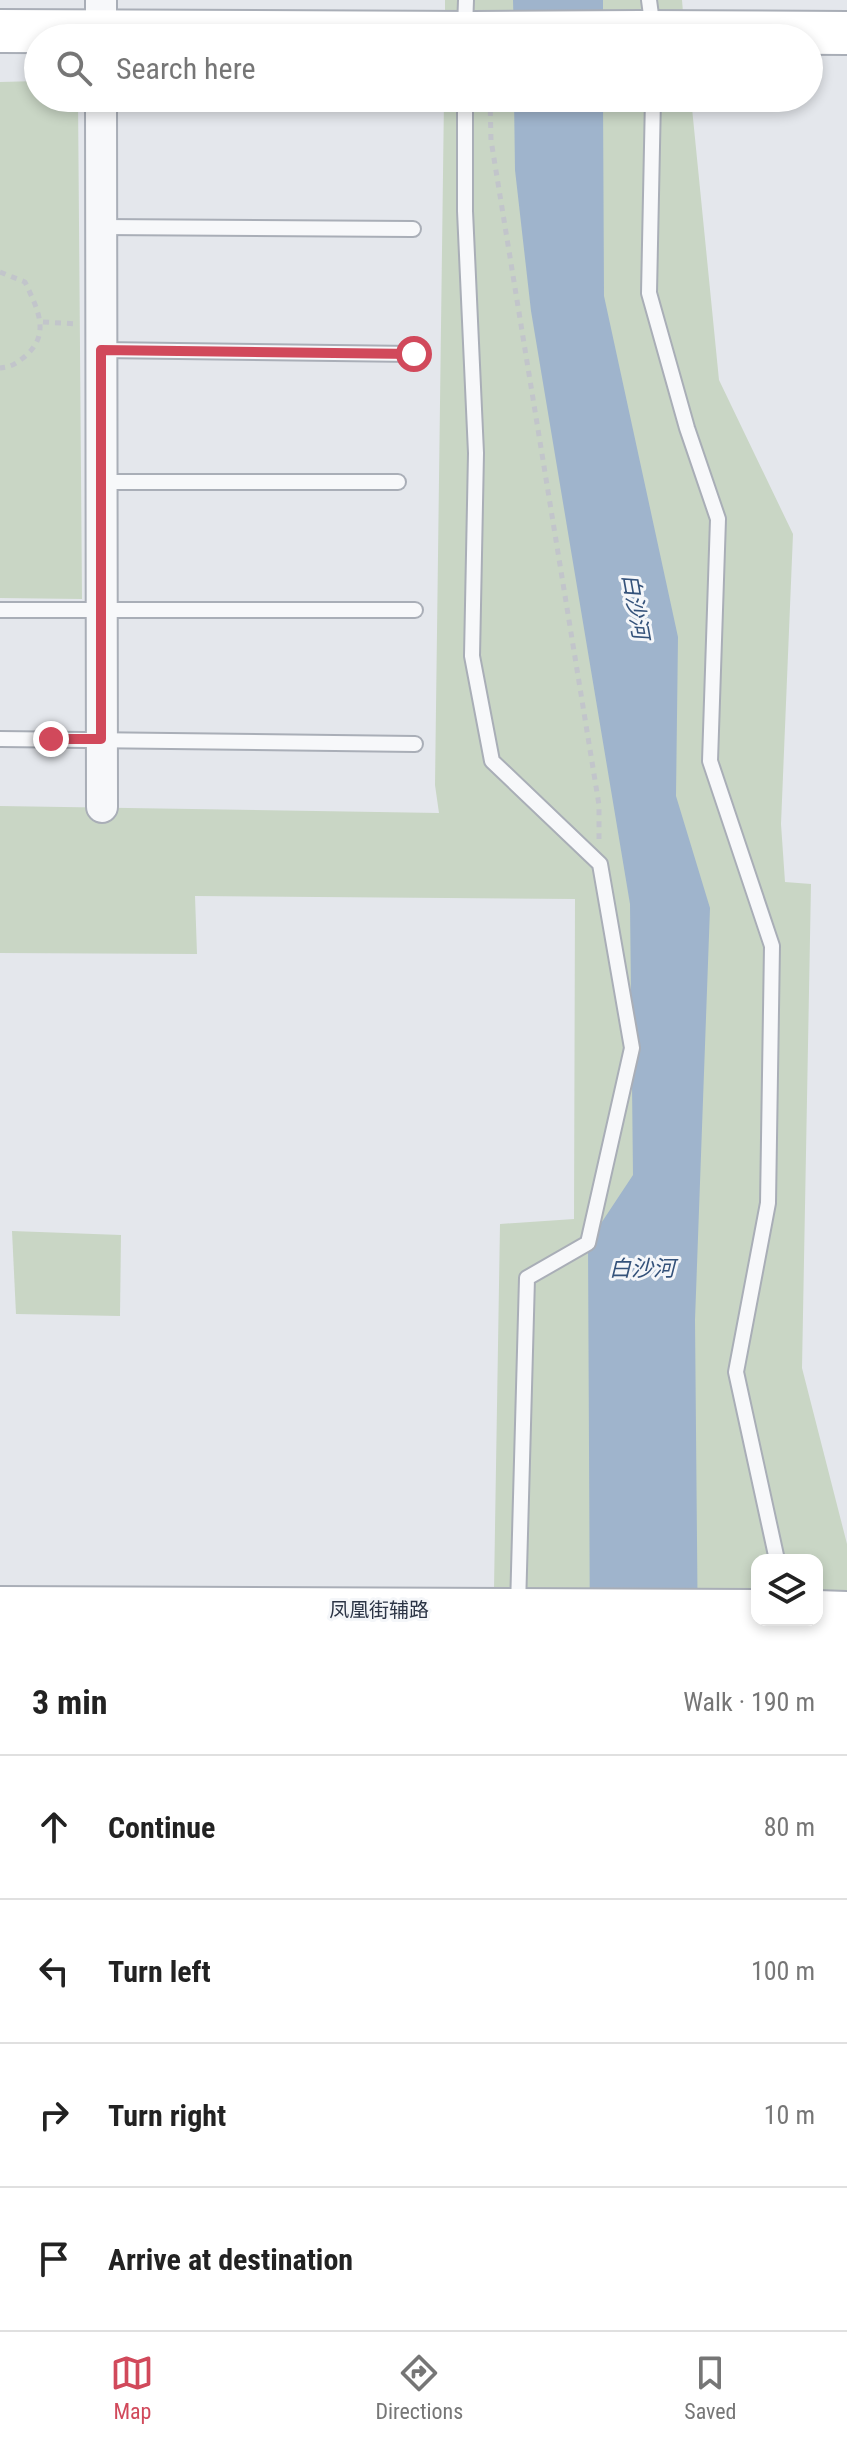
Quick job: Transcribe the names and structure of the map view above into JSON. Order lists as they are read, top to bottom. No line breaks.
{"streets":{"street":["凤凰街辅路"]},"water":["白沙河"],"page":{"search":"Search here","heading":["3 min","Walk · 190 m"],"list":[["Continue","80 m"],["Turn left","100 m"],["Turn right","10 m"],"Arrive at destination"],"nav":["Map","Directions","Saved"]}}
